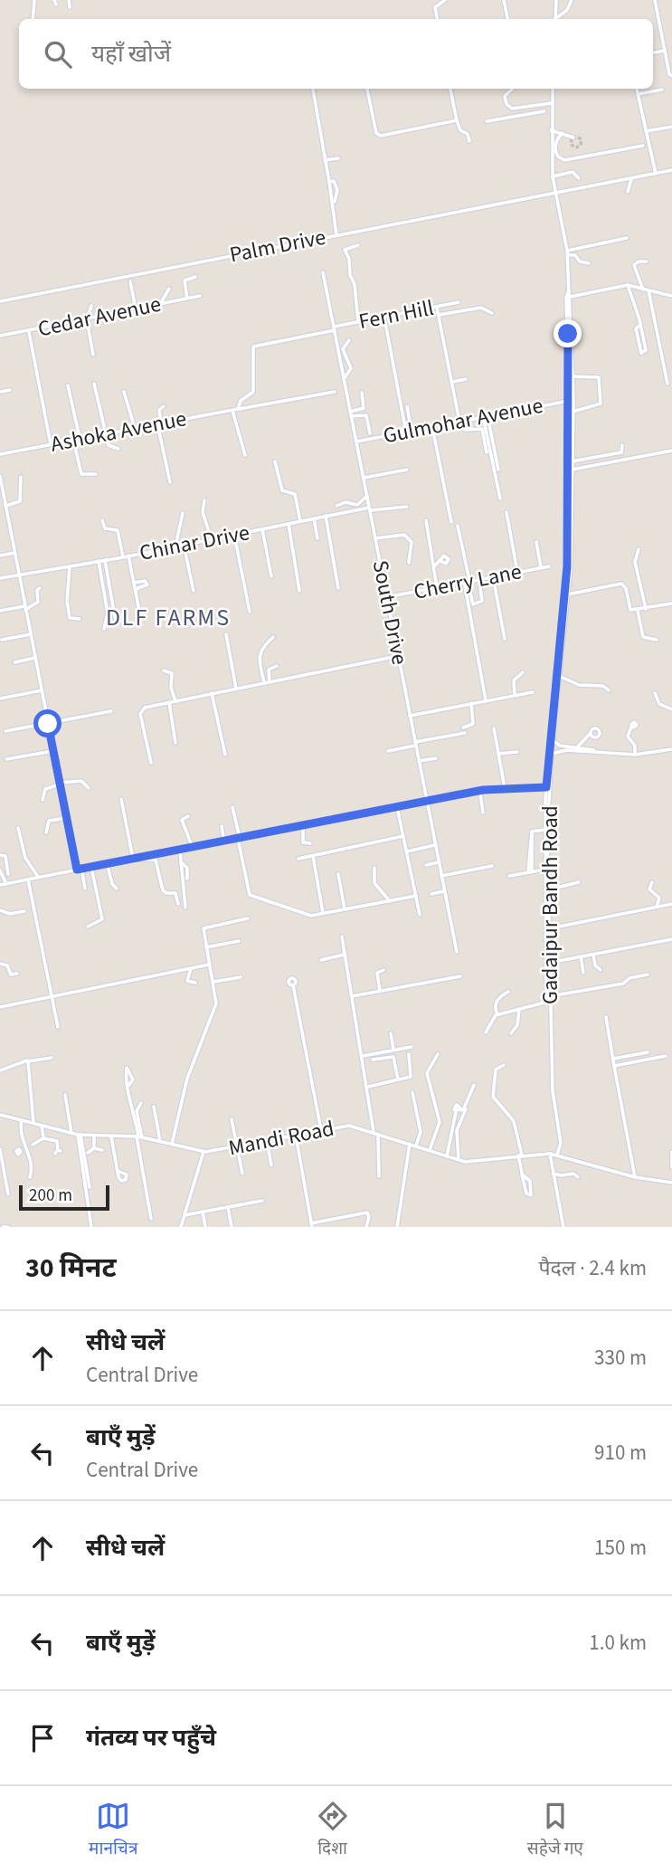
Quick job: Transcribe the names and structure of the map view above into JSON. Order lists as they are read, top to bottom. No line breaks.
{"streets":{"street":["Palm Drive","Fern Hill","Cedar Avenue","Gulmohar Avenue","Ashoka Avenue","Chinar Drive","Cherry Lane","South Drive","Gadaipur Bandh Road","Mandi Road"]},"crossings":[["Palm Drive","Gadaipur Bandh Road"],["Fern Hill","Ashoka Avenue"],["Fern Hill","South Drive"],["Gulmohar Avenue","South Drive"],["Chinar Drive","South Drive"],["Cherry Lane","South Drive"],["Gadaipur Bandh Road","Mandi Road"]],"districts":["DLF FARMS"],"scale_bar":"200 m","page":{"search":"यहाँ खोजें","scale":"200 m","heading":["30 मिनट","पैदल · 2.4 km"],"list":[["सीधे चलें","Central Drive","330 m"],["बाएँ मुड़ें","Central Drive","910 m"],["सीधे चलें","150 m"],["बाएँ मुड़ें","1.0 km"],"गंतव्य पर पहुँचे"],"nav":["मानचित्र","दिशा","सहेजे गए"]}}
